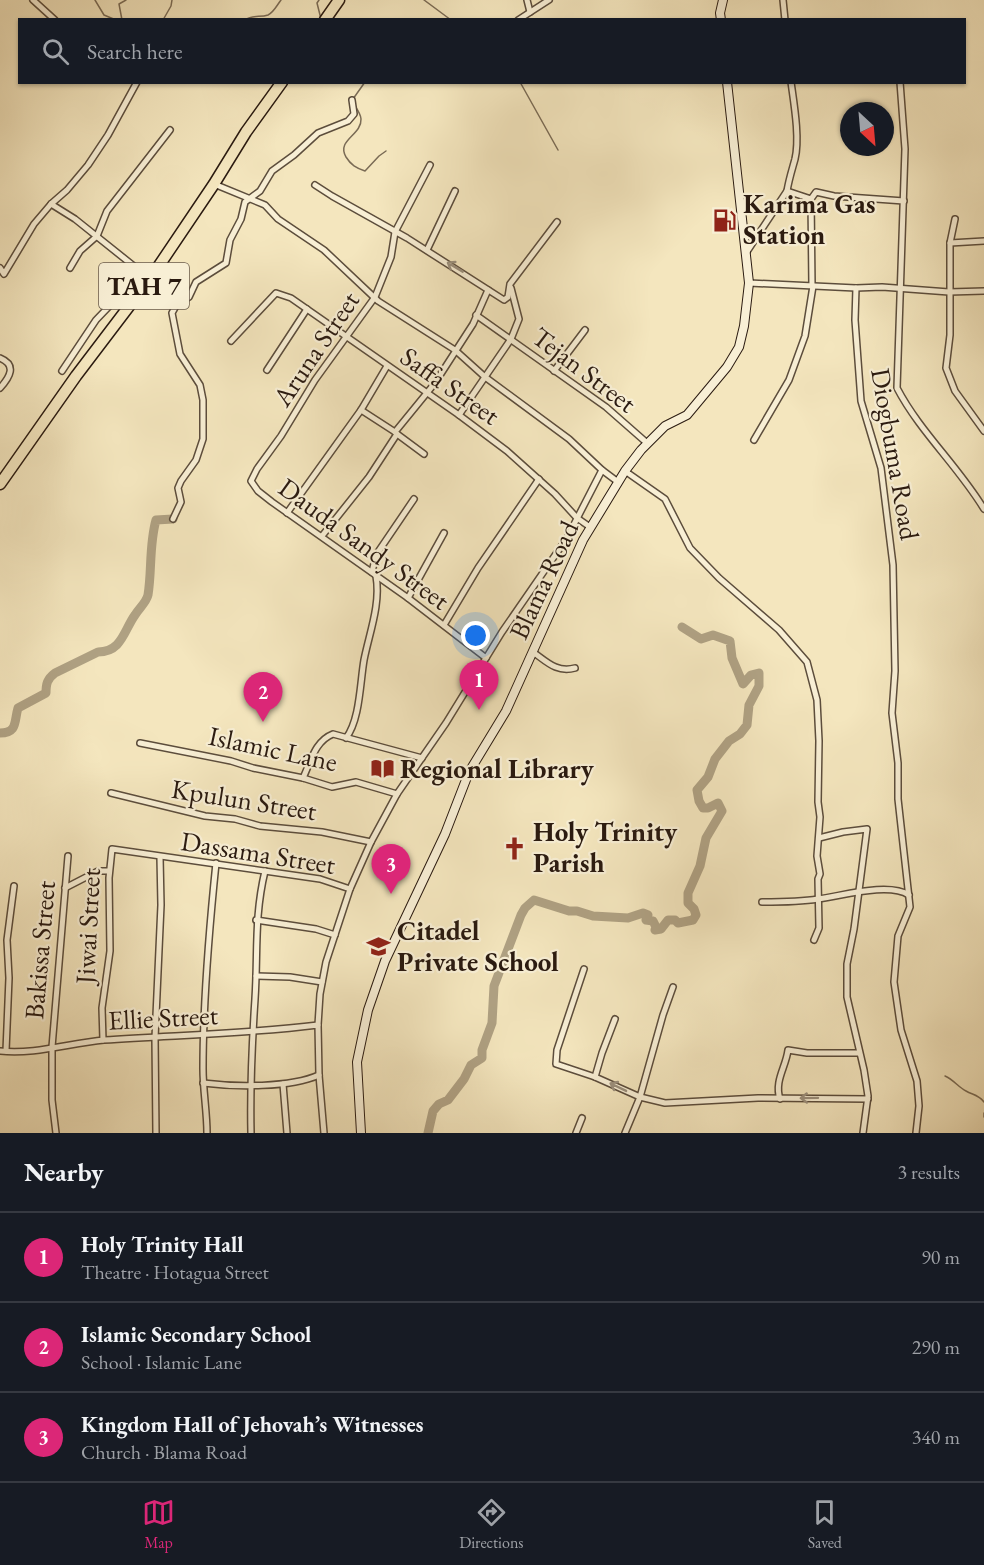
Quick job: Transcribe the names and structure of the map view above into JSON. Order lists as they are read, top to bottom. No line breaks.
{"streets":{"highway":["TAH 7"],"street":["Aruna Street","Tejan Street","Saffa Street","Diogbuma Road","Dauda Sandy Street","Blama Road","Islamic Lane","Kpulun Street","Dassama Street","Jiwai Street","Bakissa Street","Ellie Street"]},"crossings":[["Aruna Street","Saffa Street"],["Aruna Street","Dauda Sandy Street"],["Tejan Street","Blama Road"],["Saffa Street","Blama Road"],["Dassama Street","Jiwai Street"],["Jiwai Street","Ellie Street"],["Bakissa Street","Ellie Street"]],"places":{"fuel station":["Karima Gas Station"],"library":["Regional Library"],"church":["Holy Trinity Parish"],"school or university":["Citadel Private School"]},"north":"bottom right","page":{"search":"Search here","pins":["1","2","3"],"heading":["Nearby","3 results"],"list":[{"mark":"1","name":"Holy Trinity Hall","note":"Theatre · Hotagua Street","value":"90 m"},{"mark":"2","name":"Islamic Secondary School","note":"School · Islamic Lane","value":"290 m"},{"mark":"3","name":"Kingdom Hall of Jehovah’s Witnesses","note":"Church · Blama Road","value":"340 m"}],"nav":["Map","Directions","Saved"]}}
